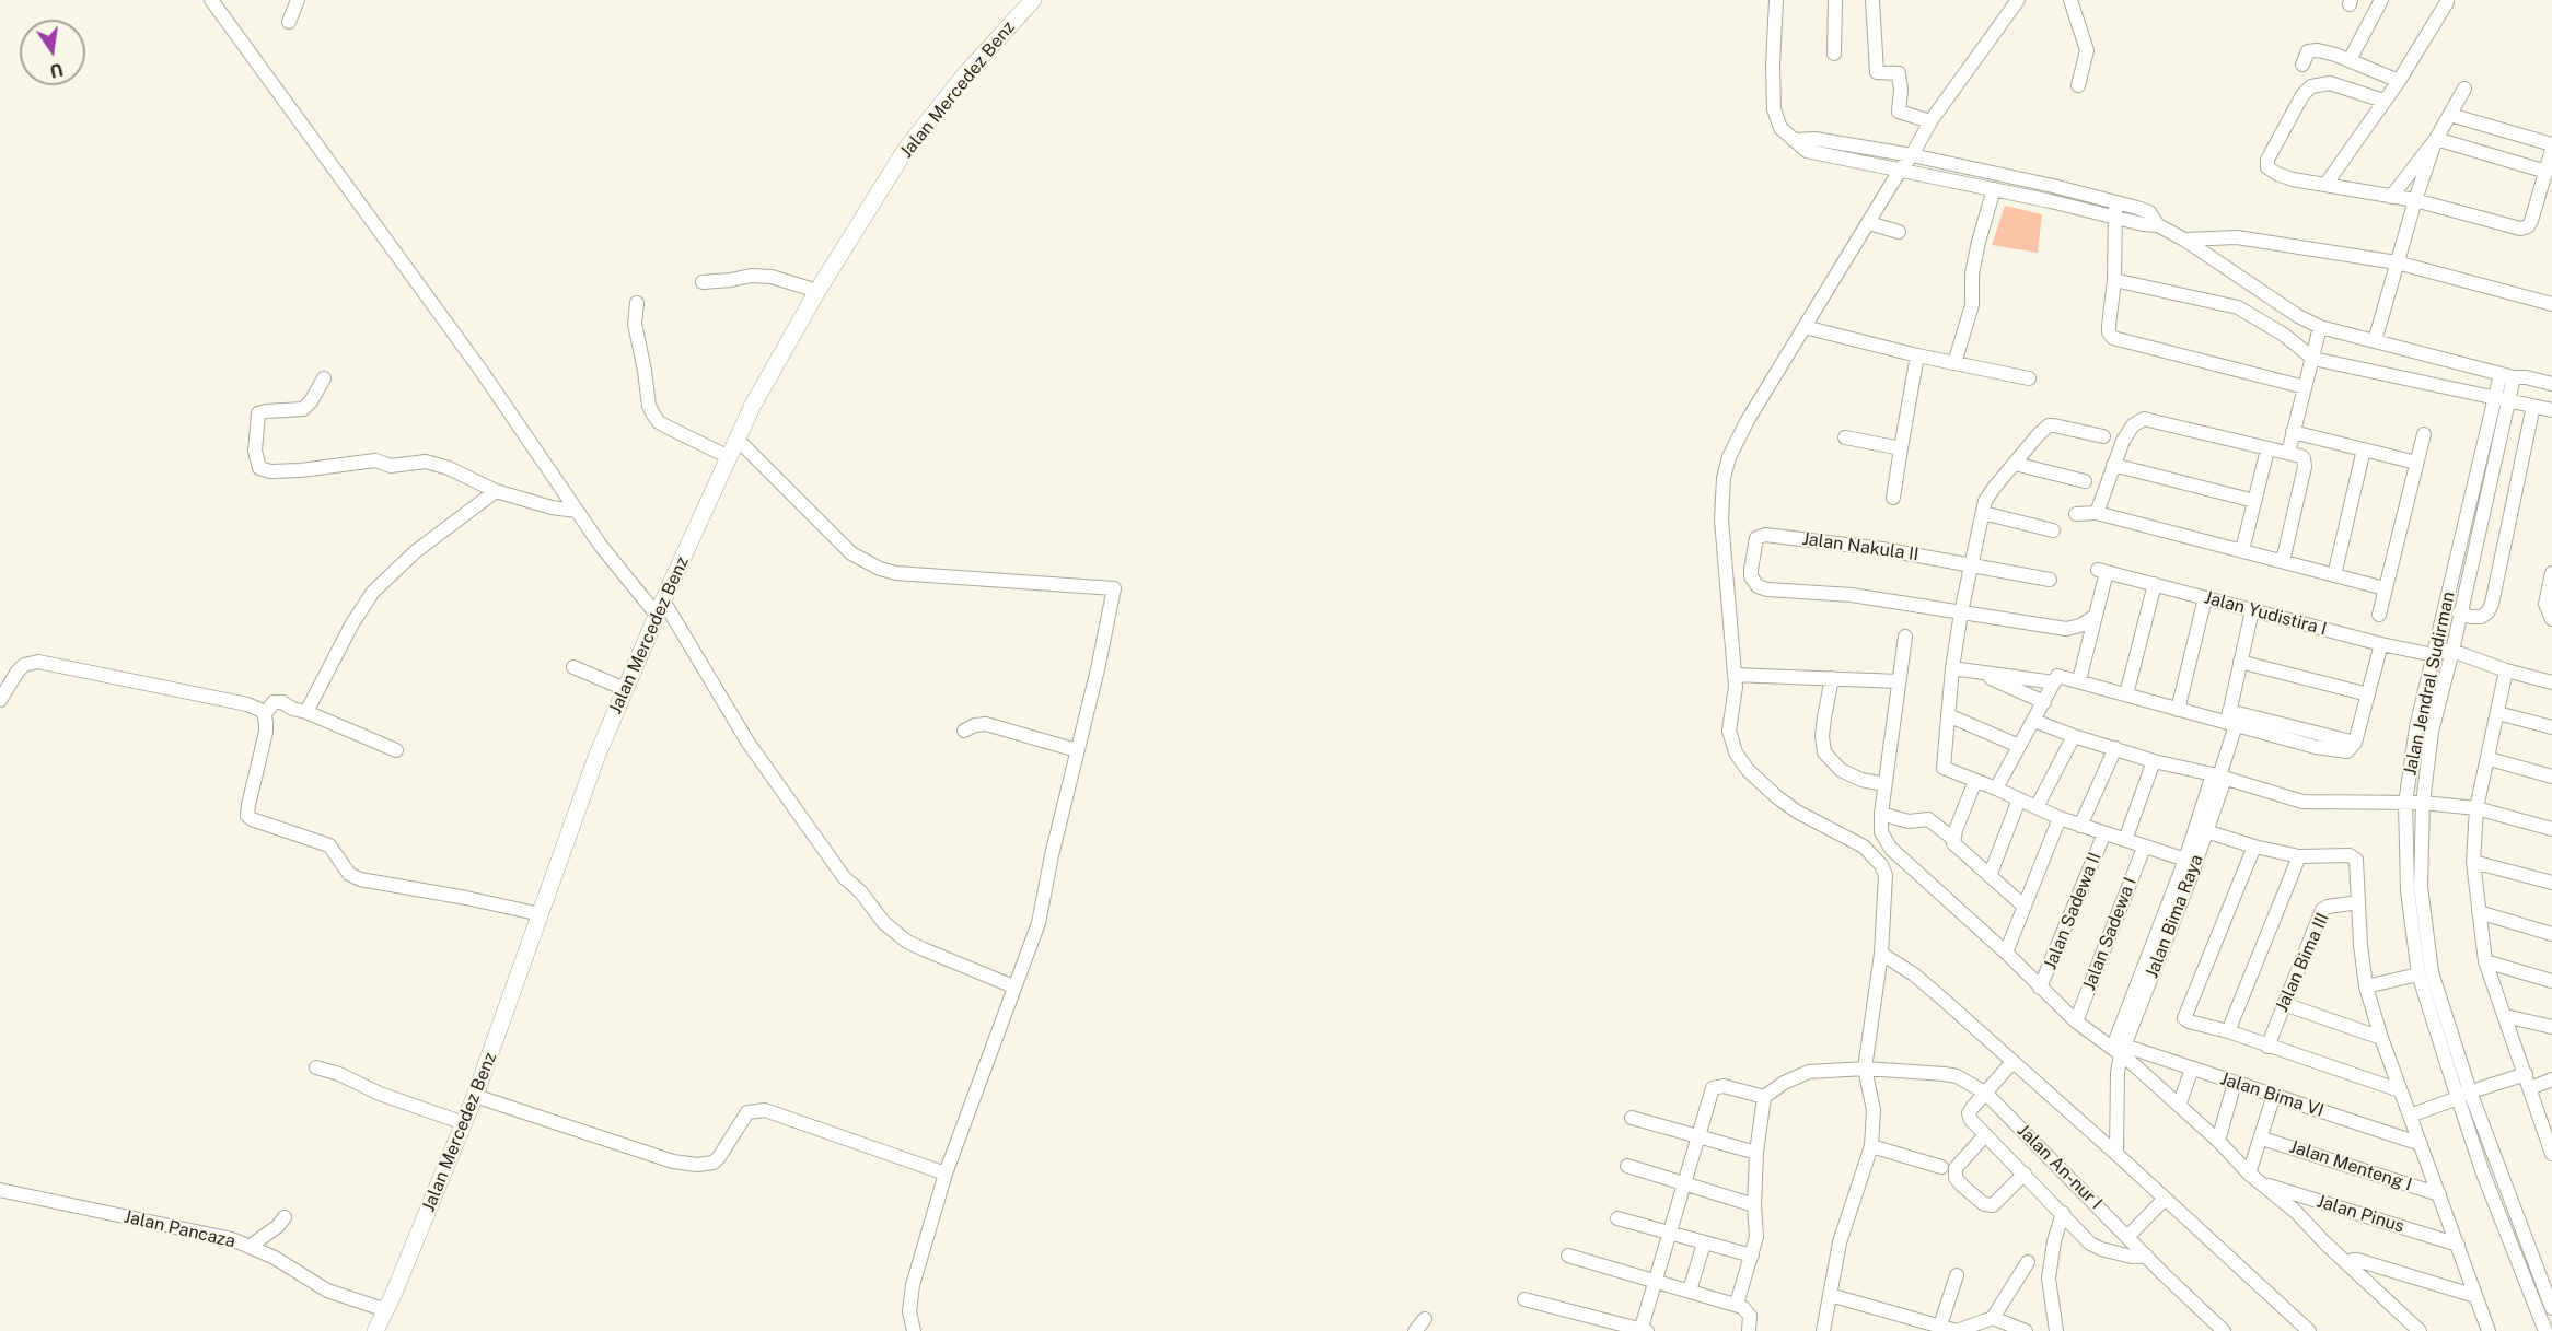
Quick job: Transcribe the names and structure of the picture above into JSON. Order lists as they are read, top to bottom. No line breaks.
{"streets":{"main road":["Jalan Mercedez Benz"],"street":["Jalan Nakula II","Jalan Yudistira I","Jalan Jendral Sudirman","Jalan Sadewa II","Jalan Bima Raya","Jalan Sadewa I","Jalan Bima III","Jalan Bima VI","Jalan Menteng I","Jalan An-nur I","Jalan Pinus","Jalan Pancaza"]},"crossings":[["Jalan Mercedez Benz","Jalan Pancaza"],["Jalan Yudistira I","Jalan Jendral Sudirman"],["Jalan Yudistira I","Jalan Bima Raya"],["Jalan Bima Raya","Jalan Bima VI"]],"north":"bottom"}
